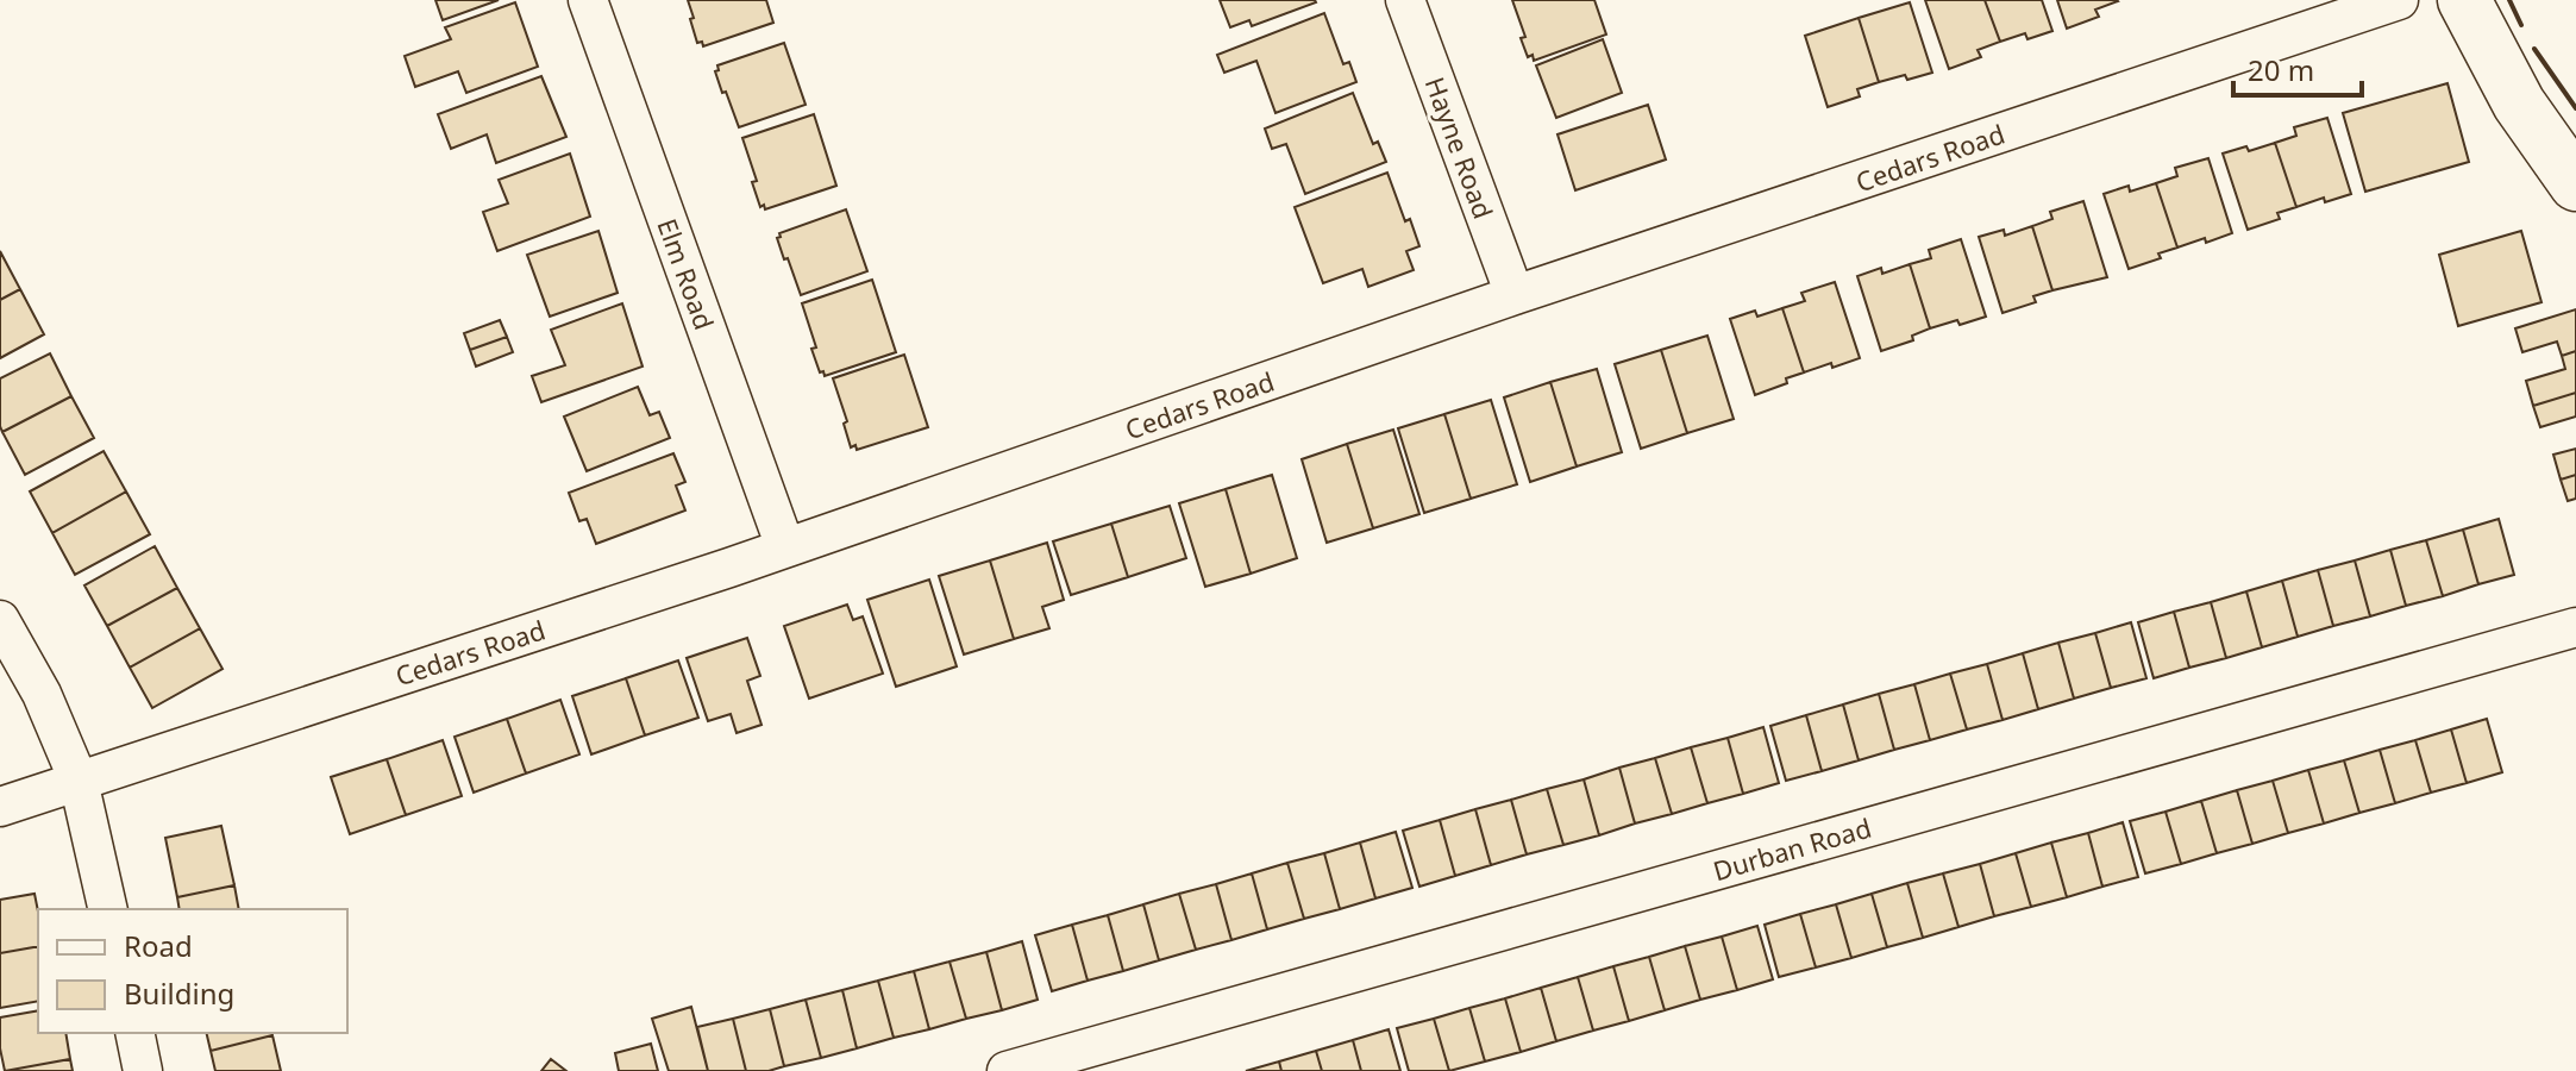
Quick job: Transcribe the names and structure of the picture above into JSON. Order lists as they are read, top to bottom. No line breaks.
{"streets":{"street":["Hayne Road","Cedars Road","Elm Road","Durban Road"]},"crossings":[["Hayne Road","Cedars Road"],["Cedars Road","Elm Road"]],"legend":["Road","Building"],"scale_bar":"20 m"}
